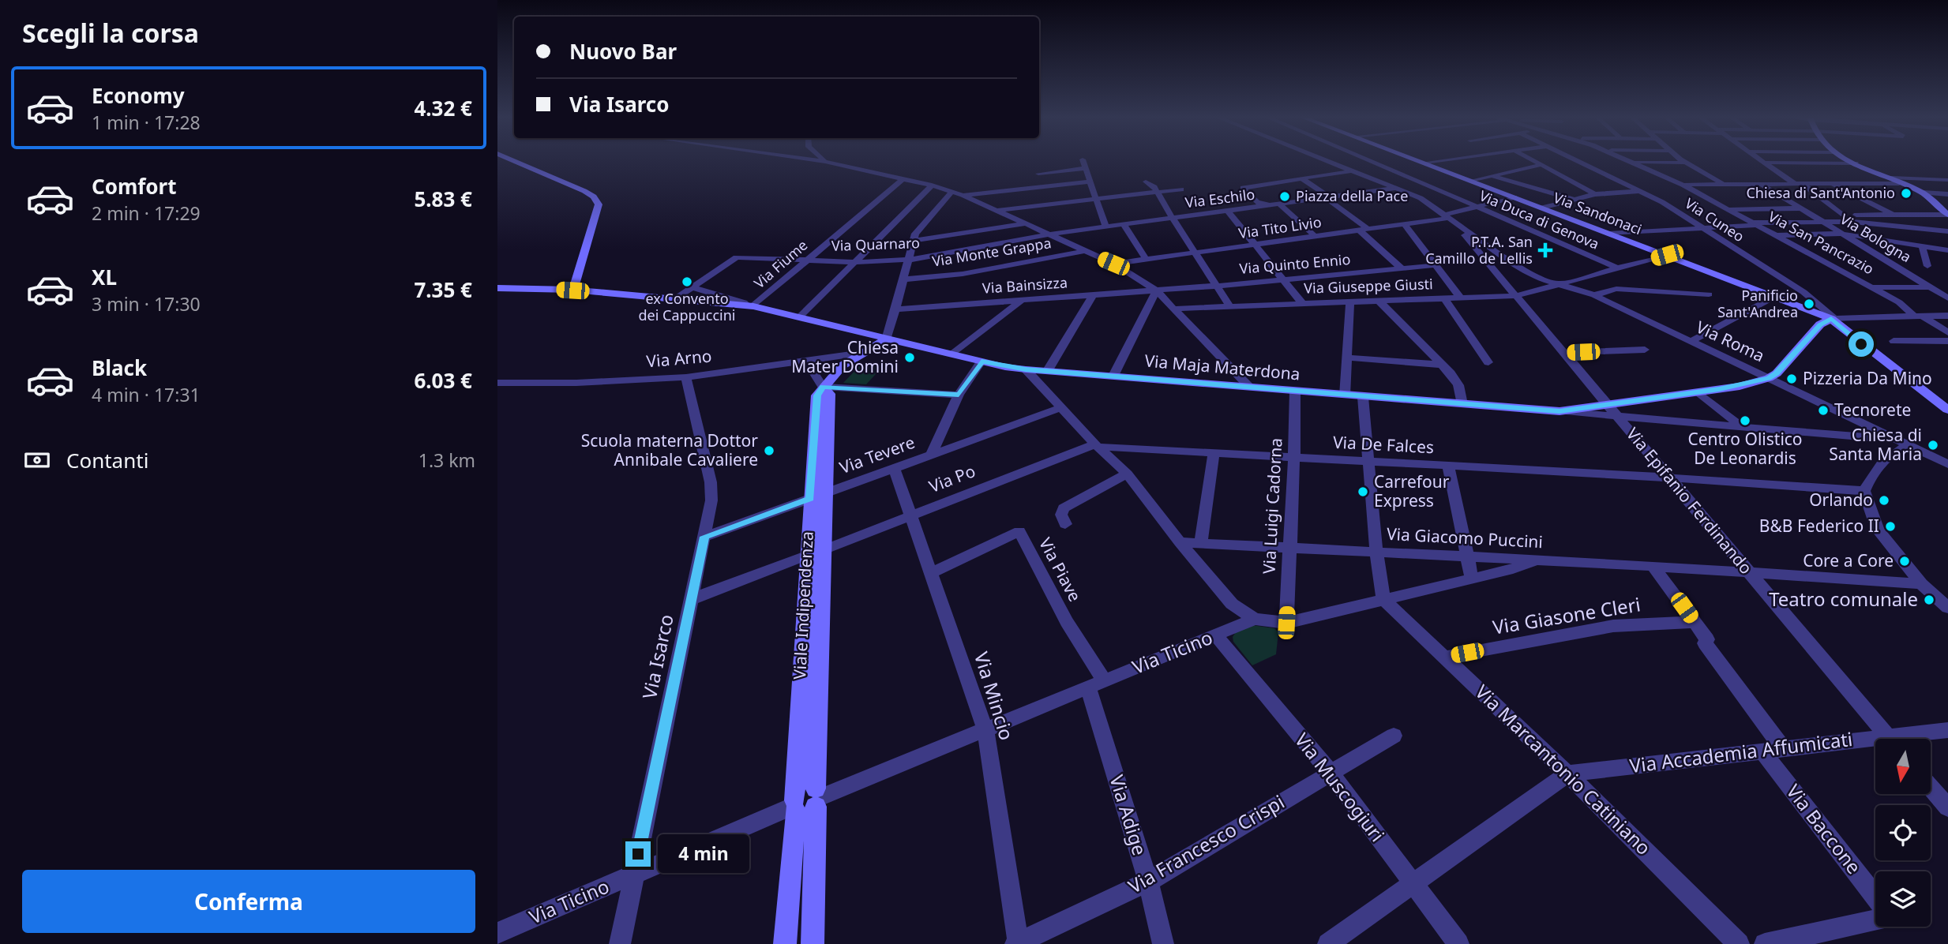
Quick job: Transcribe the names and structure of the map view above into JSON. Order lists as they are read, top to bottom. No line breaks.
{"streets":{"main road":["Via Sandonaci","Via Maja Materdona","Viale Indipendenza"],"street":["Via Eschilo","Via Duca di Genova","Via Cuneo","Via Tito Livio","Via Bologna","Via San Pancrazio","Via Quarnaro","Via Monte Grappa","Via Fiume","Via Quinto Ennio","Via Bainsizza","Via Giuseppe Giusti","Via Roma","Via Arno","Via De Falces","Via Tevere","Via Po","Via Epifanio Ferdinando","Via Luigi Cadorna","Via Giacomo Puccini","Via Piave","Via Giasone Cleri","Via Ticino","Via Isarco","Via Mincio","Via Accademia Affumicati","Via Marcantonio Catiniano","Via Muscogiuri","Via Adige","Via Baccone","Via Francesco Crispi"]},"crossings":[["Via Eschilo","Via Duca di Genova"],["Via Eschilo","Via Quarnaro"],["Via Eschilo","Via Roma"],["Via Sandonaci","Via Cuneo"],["Via Sandonaci","Via Tito Livio"],["Via Sandonaci","Via Giuseppe Giusti"],["Via Duca di Genova","Via Tito Livio"],["Via Duca di Genova","Via Giuseppe Giusti"],["Via Tito Livio","Via Roma"],["Via Quarnaro","Via Fiume"],["Via Fiume","Via Maja Materdona"],["Via Quinto Ennio","Via Bainsizza"],["Via Giuseppe Giusti","Via Roma"],["Via Giuseppe Giusti","Via Epifanio Ferdinando"],["Via Roma","Via Maja Materdona"],["Via Roma","Via Epifanio Ferdinando"],["Via Arno","Via Isarco"],["Via Maja Materdona","Via Epifanio Ferdinando"],["Via Maja Materdona","Via Luigi Cadorna"],["Via De Falces","Via Po"],["Via De Falces","Via Epifanio Ferdinando"],["Via De Falces","Via Luigi Cadorna"],["Via Tevere","Viale Indipendenza"],["Via Tevere","Via Isarco"],["Via Tevere","Via Mincio"],["Via Po","Viale Indipendenza"],["Via Po","Via Mincio"],["Via Epifanio Ferdinando","Via Giacomo Puccini"],["Via Luigi Cadorna","Via Giacomo Puccini"],["Via Piave","Via Ticino"],["Via Piave","Via Mincio"],["Via Piave","Via Adige"],["Viale Indipendenza","Via Ticino"],["Via Giasone Cleri","Via Marcantonio Catiniano"],["Via Ticino","Via Isarco"],["Via Ticino","Via Mincio"],["Via Ticino","Via Muscogiuri"],["Via Ticino","Via Adige"],["Via Mincio","Via Francesco Crispi"],["Via Accademia Affumicati","Via Marcantonio Catiniano"],["Via Accademia Affumicati","Via Baccone"],["Via Muscogiuri","Via Francesco Crispi"],["Via Adige","Via Francesco Crispi"]],"places":{"other":["Chiesa di Sant'Antonio","Piazza della Pace","ex Convento dei Cappuccini","Panificio Sant'Andrea","Chiesa Mater Domini","Pizzeria Da Mino","Tecnorete","Centro Olistico De Leonardis","Chiesa di Santa Maria","Scuola materna Dottor Annibale Cavaliere","Carrefour Express","Orlando","B&B Federico II","Core a Core","Teatro comunale"],"health":["P.T.A. San Camillo de Lellis"]},"north":"bottom","page":{"heading":"Scegli la corsa","banner":["Nuovo Bar","Via Isarco"],"list":[{"name":"Economy","note":"1 min · 17:28","value":"4.32 €"},{"name":"Comfort","note":"2 min · 17:29","value":"5.83 €"},{"name":"XL","note":"3 min · 17:30","value":"7.35 €"},{"name":"Black","note":"4 min · 17:31","value":"6.03 €"}],"pay":["Contanti","1.3 km"],"bubble":"4 min","buttons":"Conferma"}}
